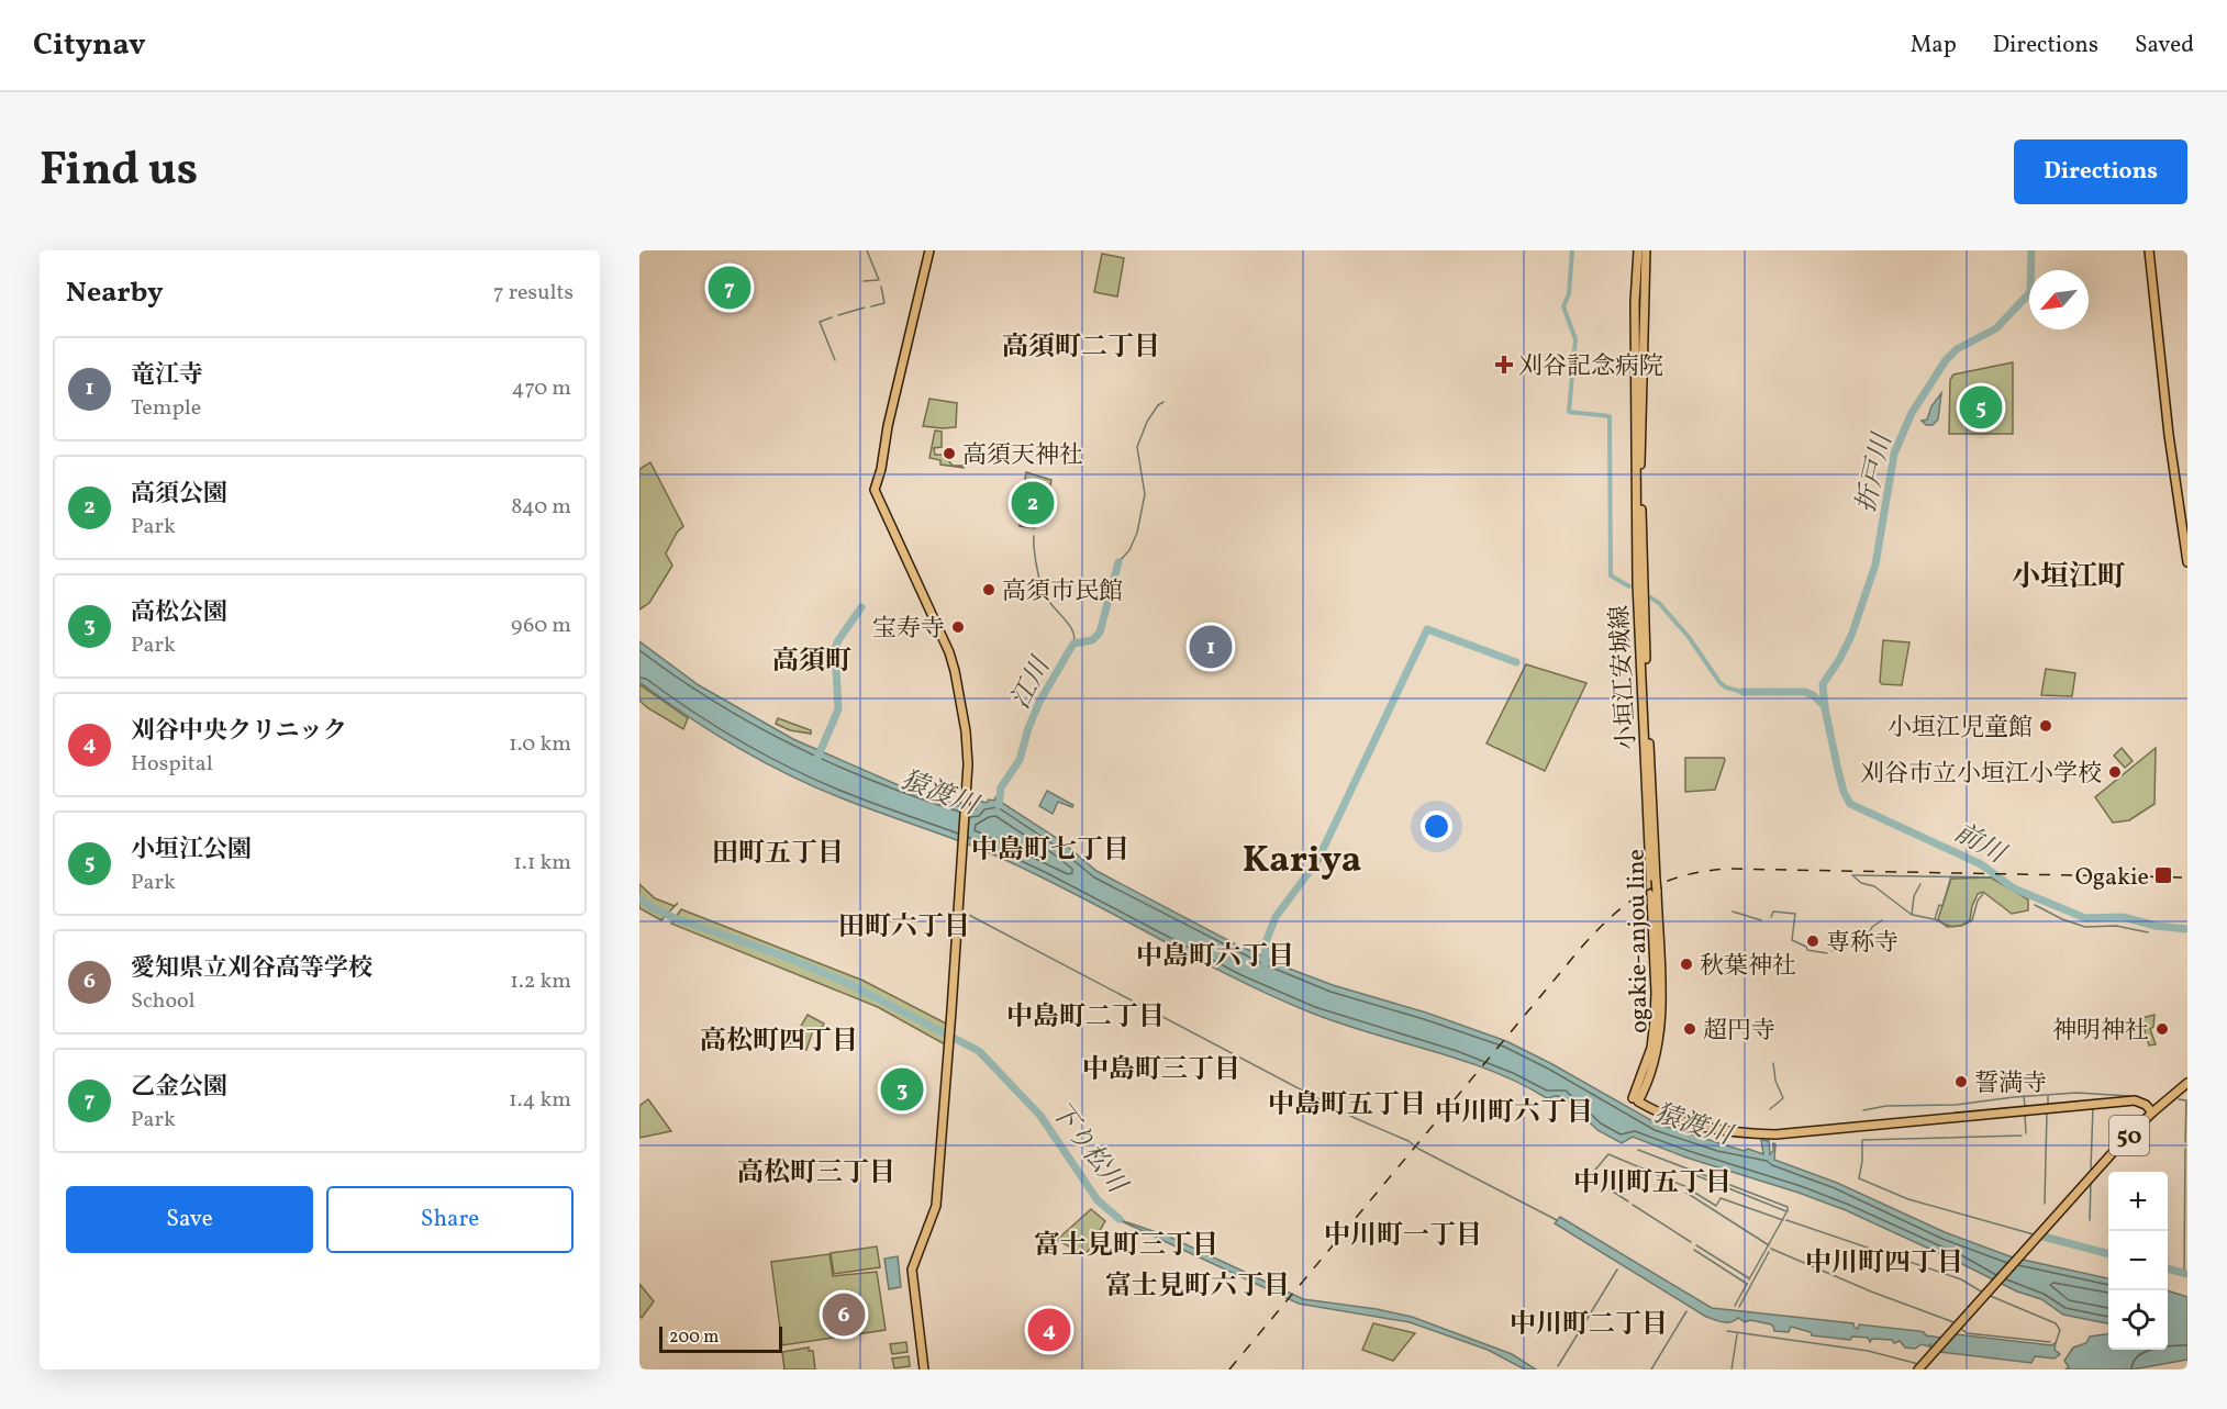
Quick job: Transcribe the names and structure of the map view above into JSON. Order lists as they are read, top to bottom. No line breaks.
{"streets":{"main road":["小垣江安城線","ogakie-anjou line","50"]},"crossings":[["小垣江安城線","ogakie-anjou line"]],"districts":["高須町二丁目","小垣江町","高須町","中島町七丁目","田町五丁目","Kariya","田町六丁目","中島町六丁目","中島町二丁目","高松町四丁目","中島町三丁目","中島町五丁目","中川町六丁目","高松町三丁目","中川町五丁目","中川町一丁目","富士見町三丁目","中川町四丁目","富士見町六丁目","中川町二丁目"],"water":["折戸川","江川","猿渡川","前川","下り松川"],"places":{"health":["刈谷記念病院"],"other":["高須天神社","高須市民館","宝寿寺","小垣江児童館","刈谷市立小垣江小学校","専称寺","秋葉神社","超円寺","神明神社","誓満寺"],"transit":["Ogakie"]},"scale_bar":"200 m","north":"bottom left","page":{"header":"Citynav","nav":["Map","Directions","Saved"],"title":"Find us","buttons":["Directions",["Save","Share"]],"heading":["Nearby","7 results"],"pins":["7","5","2","1","3","6","4"],"list":[{"mark":"1","name":"竜江寺","note":"Temple","value":"470 m"},{"mark":"2","name":"高須公園","note":"Park","value":"840 m"},{"mark":"3","name":"高松公園","note":"Park","value":"960 m"},{"mark":"4","name":"刈谷中央クリニック","note":"Hospital","value":"1.0 km"},{"mark":"5","name":"小垣江公園","note":"Park","value":"1.1 km"},{"mark":"6","name":"愛知県立刈谷高等学校","note":"School","value":"1.2 km"},{"mark":"7","name":"乙金公園","note":"Park","value":"1.4 km"}],"map_buttons":["+","−"],"scale":"200 m"}}
